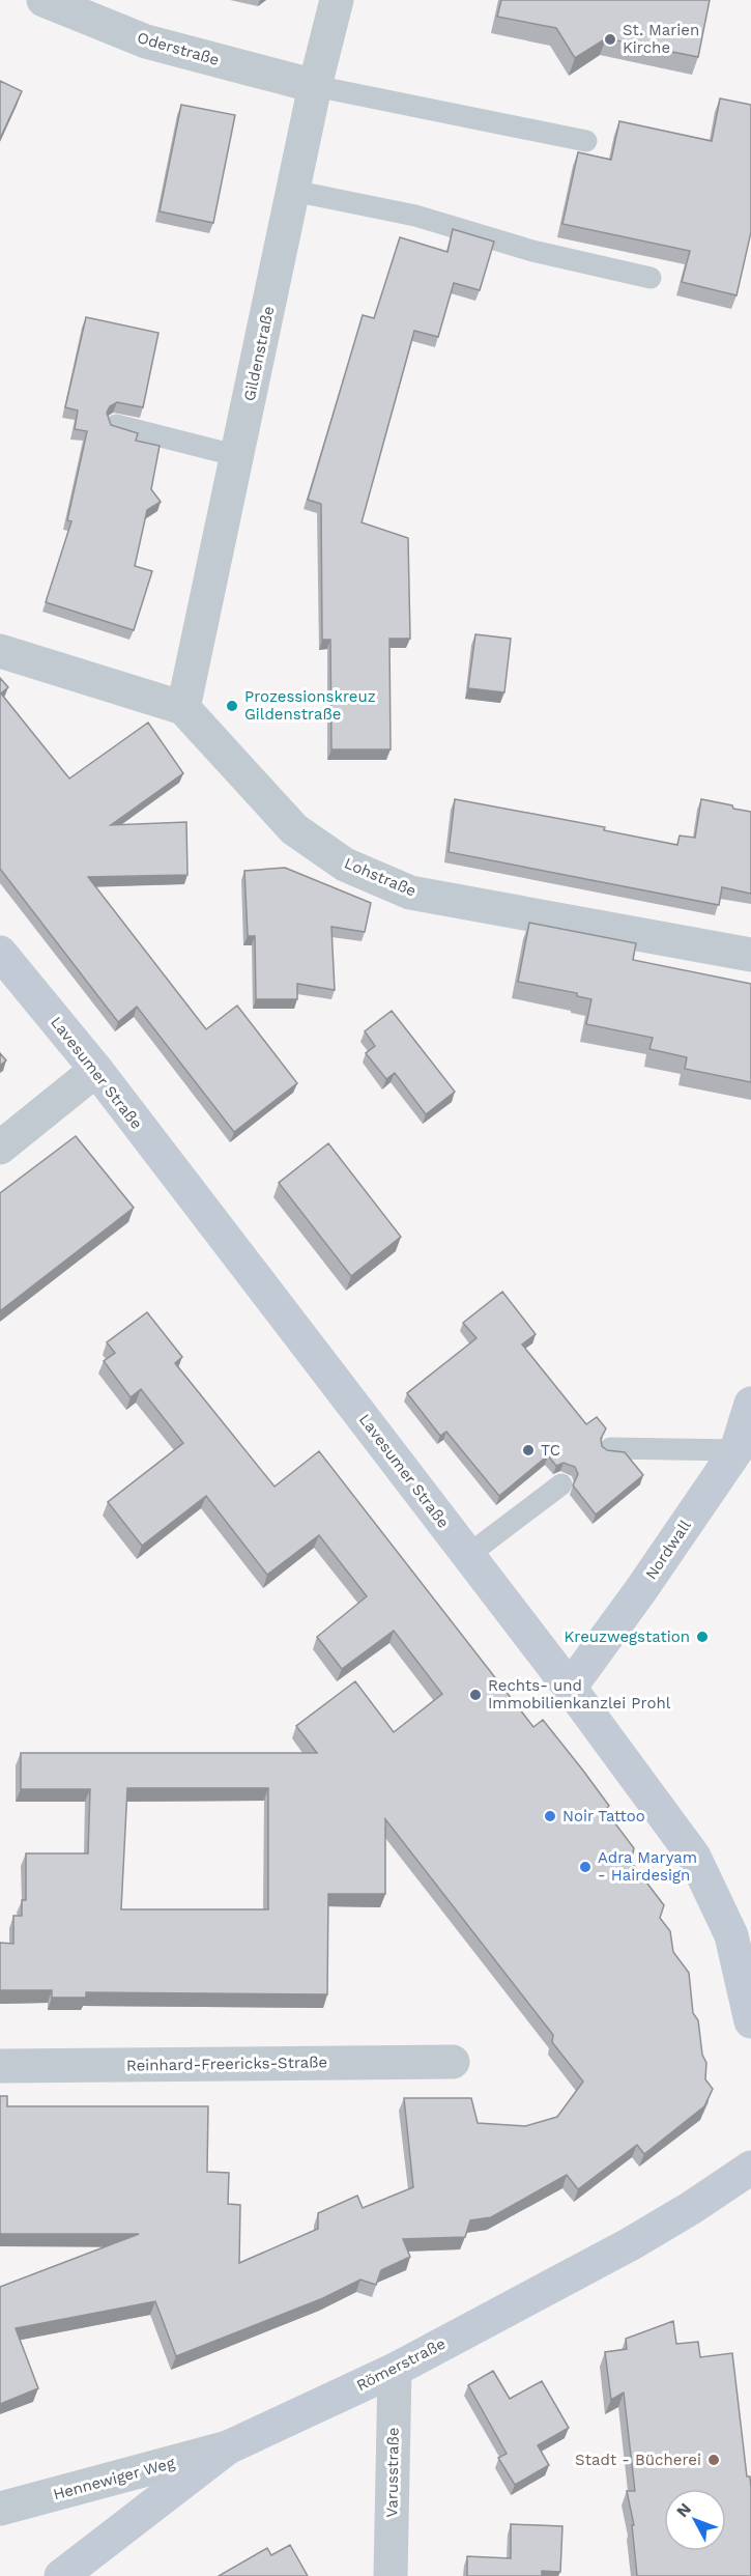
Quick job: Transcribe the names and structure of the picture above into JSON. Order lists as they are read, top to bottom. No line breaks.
{"streets":{"street":["Oderstraße","Gildenstraße","Lohstraße","Lavesumer Straße","Nordwall","Reinhard-Freericks-Straße","Römerstraße","Varusstraße","Hennewiger Weg"]},"crossings":[["Oderstraße","Gildenstraße"],["Gildenstraße","Lohstraße"],["Lavesumer Straße","Nordwall"],["Römerstraße","Varusstraße"],["Römerstraße","Hennewiger Weg"]],"places":["St. Marien Kirche","Prozessionskreuz Gildenstraße","TC","Kreuzwegstation","Rechts- und Immobilienkanzlei Prohl","Noir Tattoo","Adra Maryam - Hairdesign","Stadt - Bücherei"],"north":"top left"}
